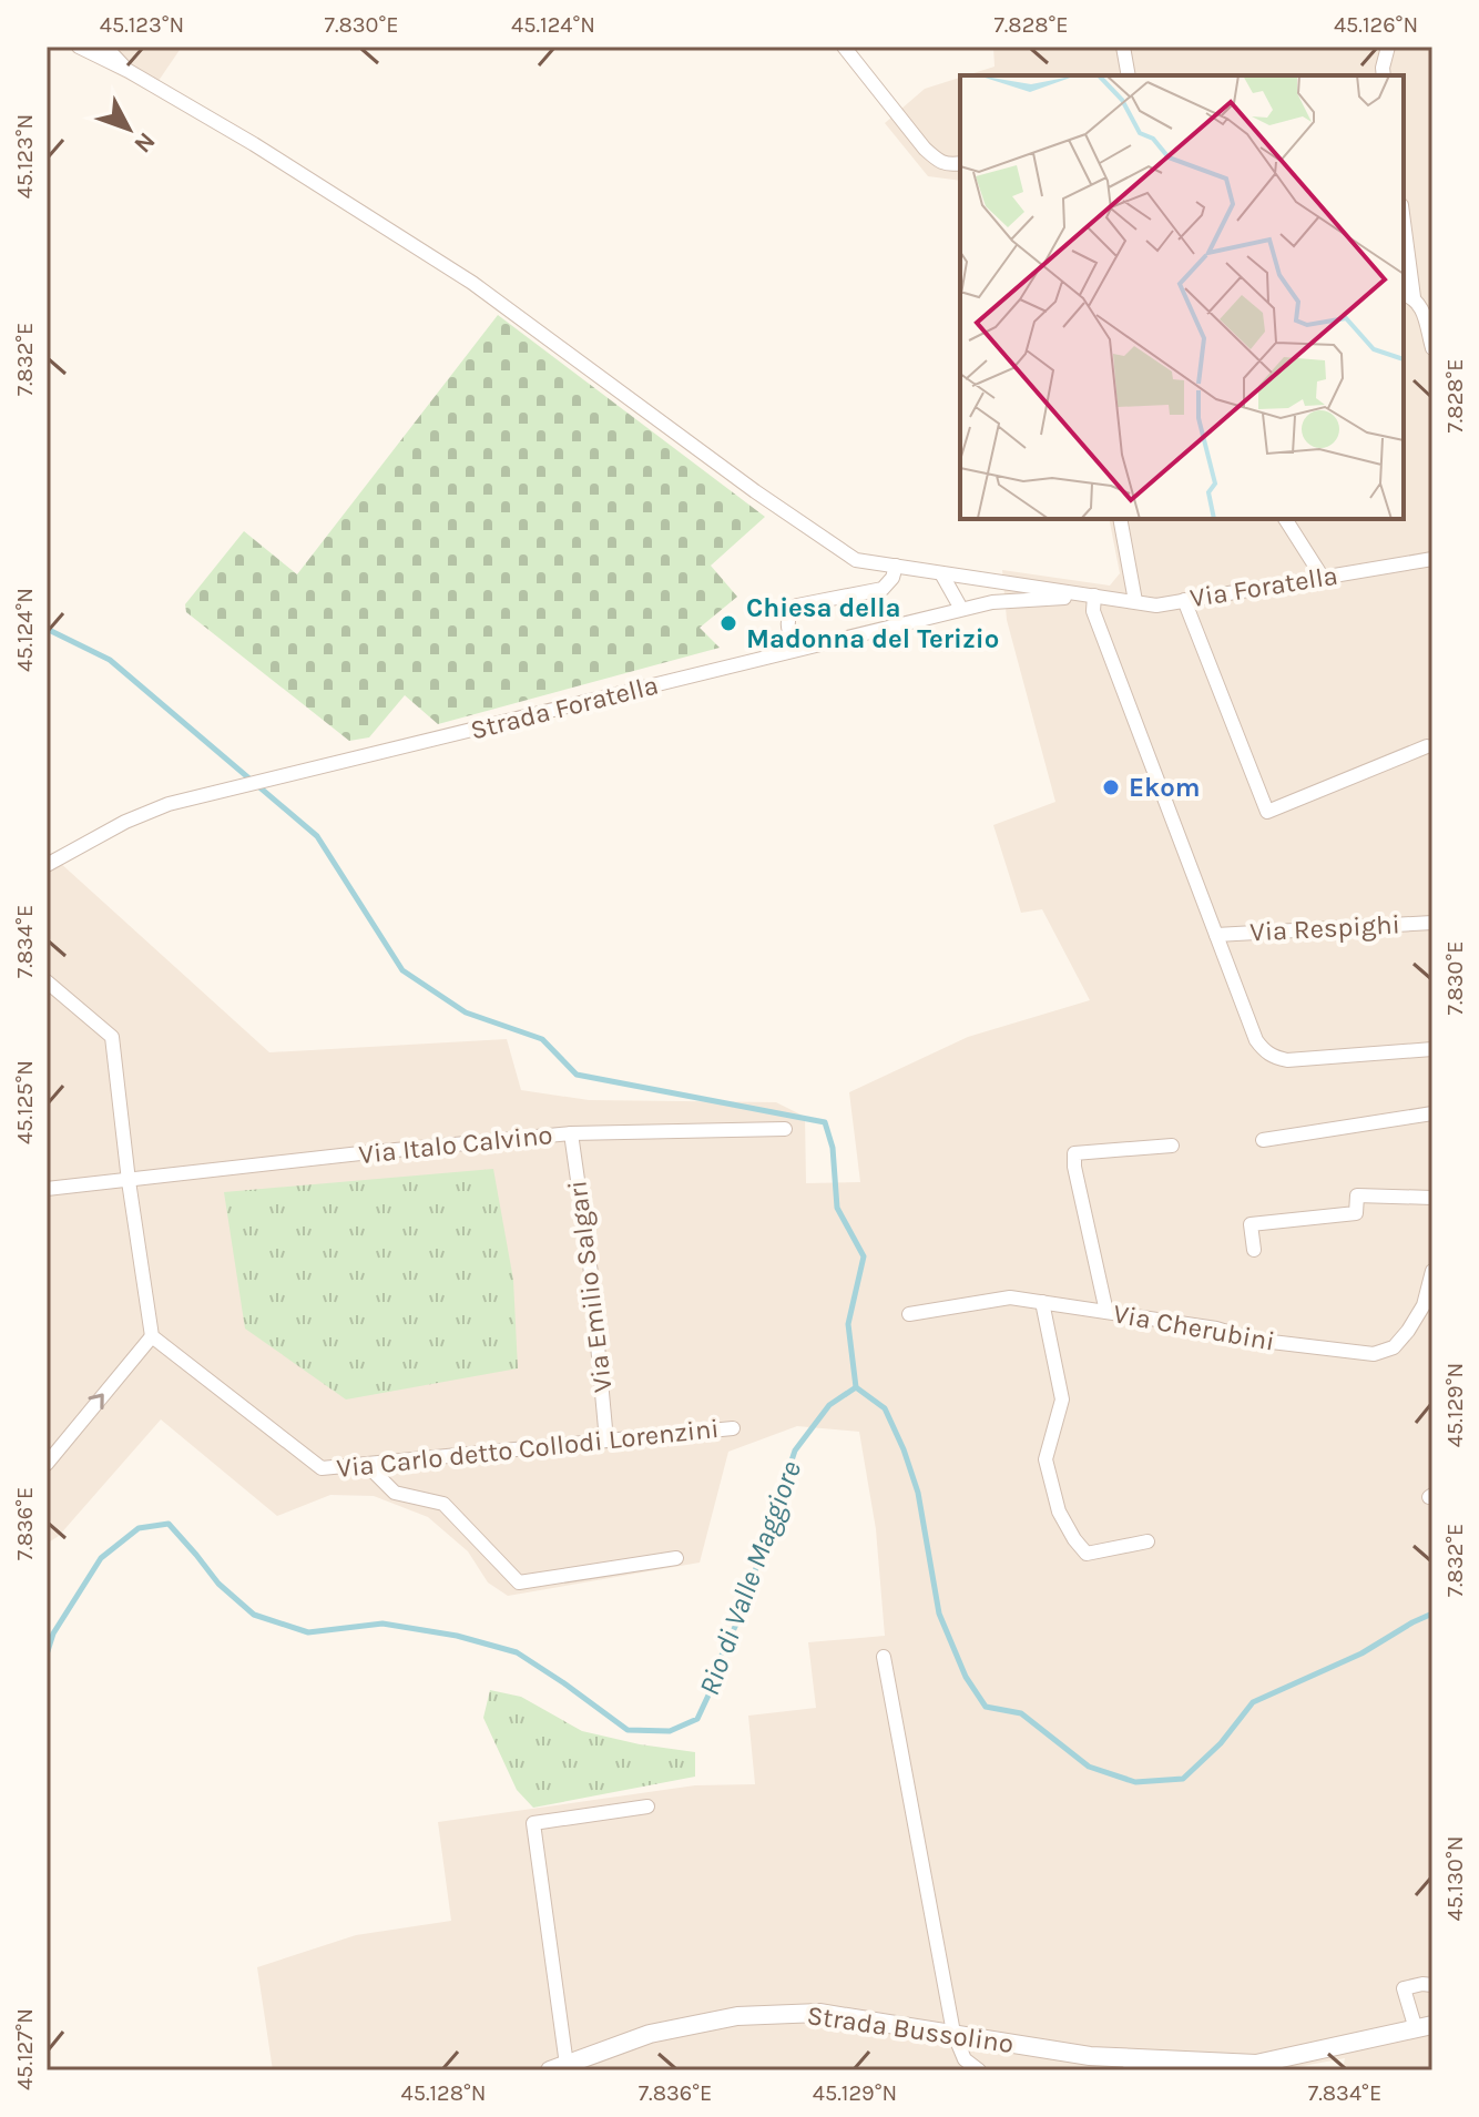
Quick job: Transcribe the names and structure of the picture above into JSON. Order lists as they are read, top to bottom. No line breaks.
{"streets":{"street":["Via Foratella","Strada Foratella","Via Respighi","Via Italo Calvino","Via Emilio Salgari","Via Cherubini","Via Carlo detto Collodi Lorenzini","Strada Bussolino"]},"crossings":[["Via Foratella","Strada Foratella"],["Via Italo Calvino","Via Emilio Salgari"],["Via Emilio Salgari","Via Carlo detto Collodi Lorenzini"]],"water":["Rio di Valle Maggiore"],"places":["Chiesa della Madonna del Terizio","Ekom"],"north":"bottom right","coordinates":["45.123°N","7.830°E","45.124°N","7.828°E","45.126°N","7.832°E","7.834°E","45.125°N","45.129°N","7.836°E","45.130°N","45.127°N","45.128°N"]}
